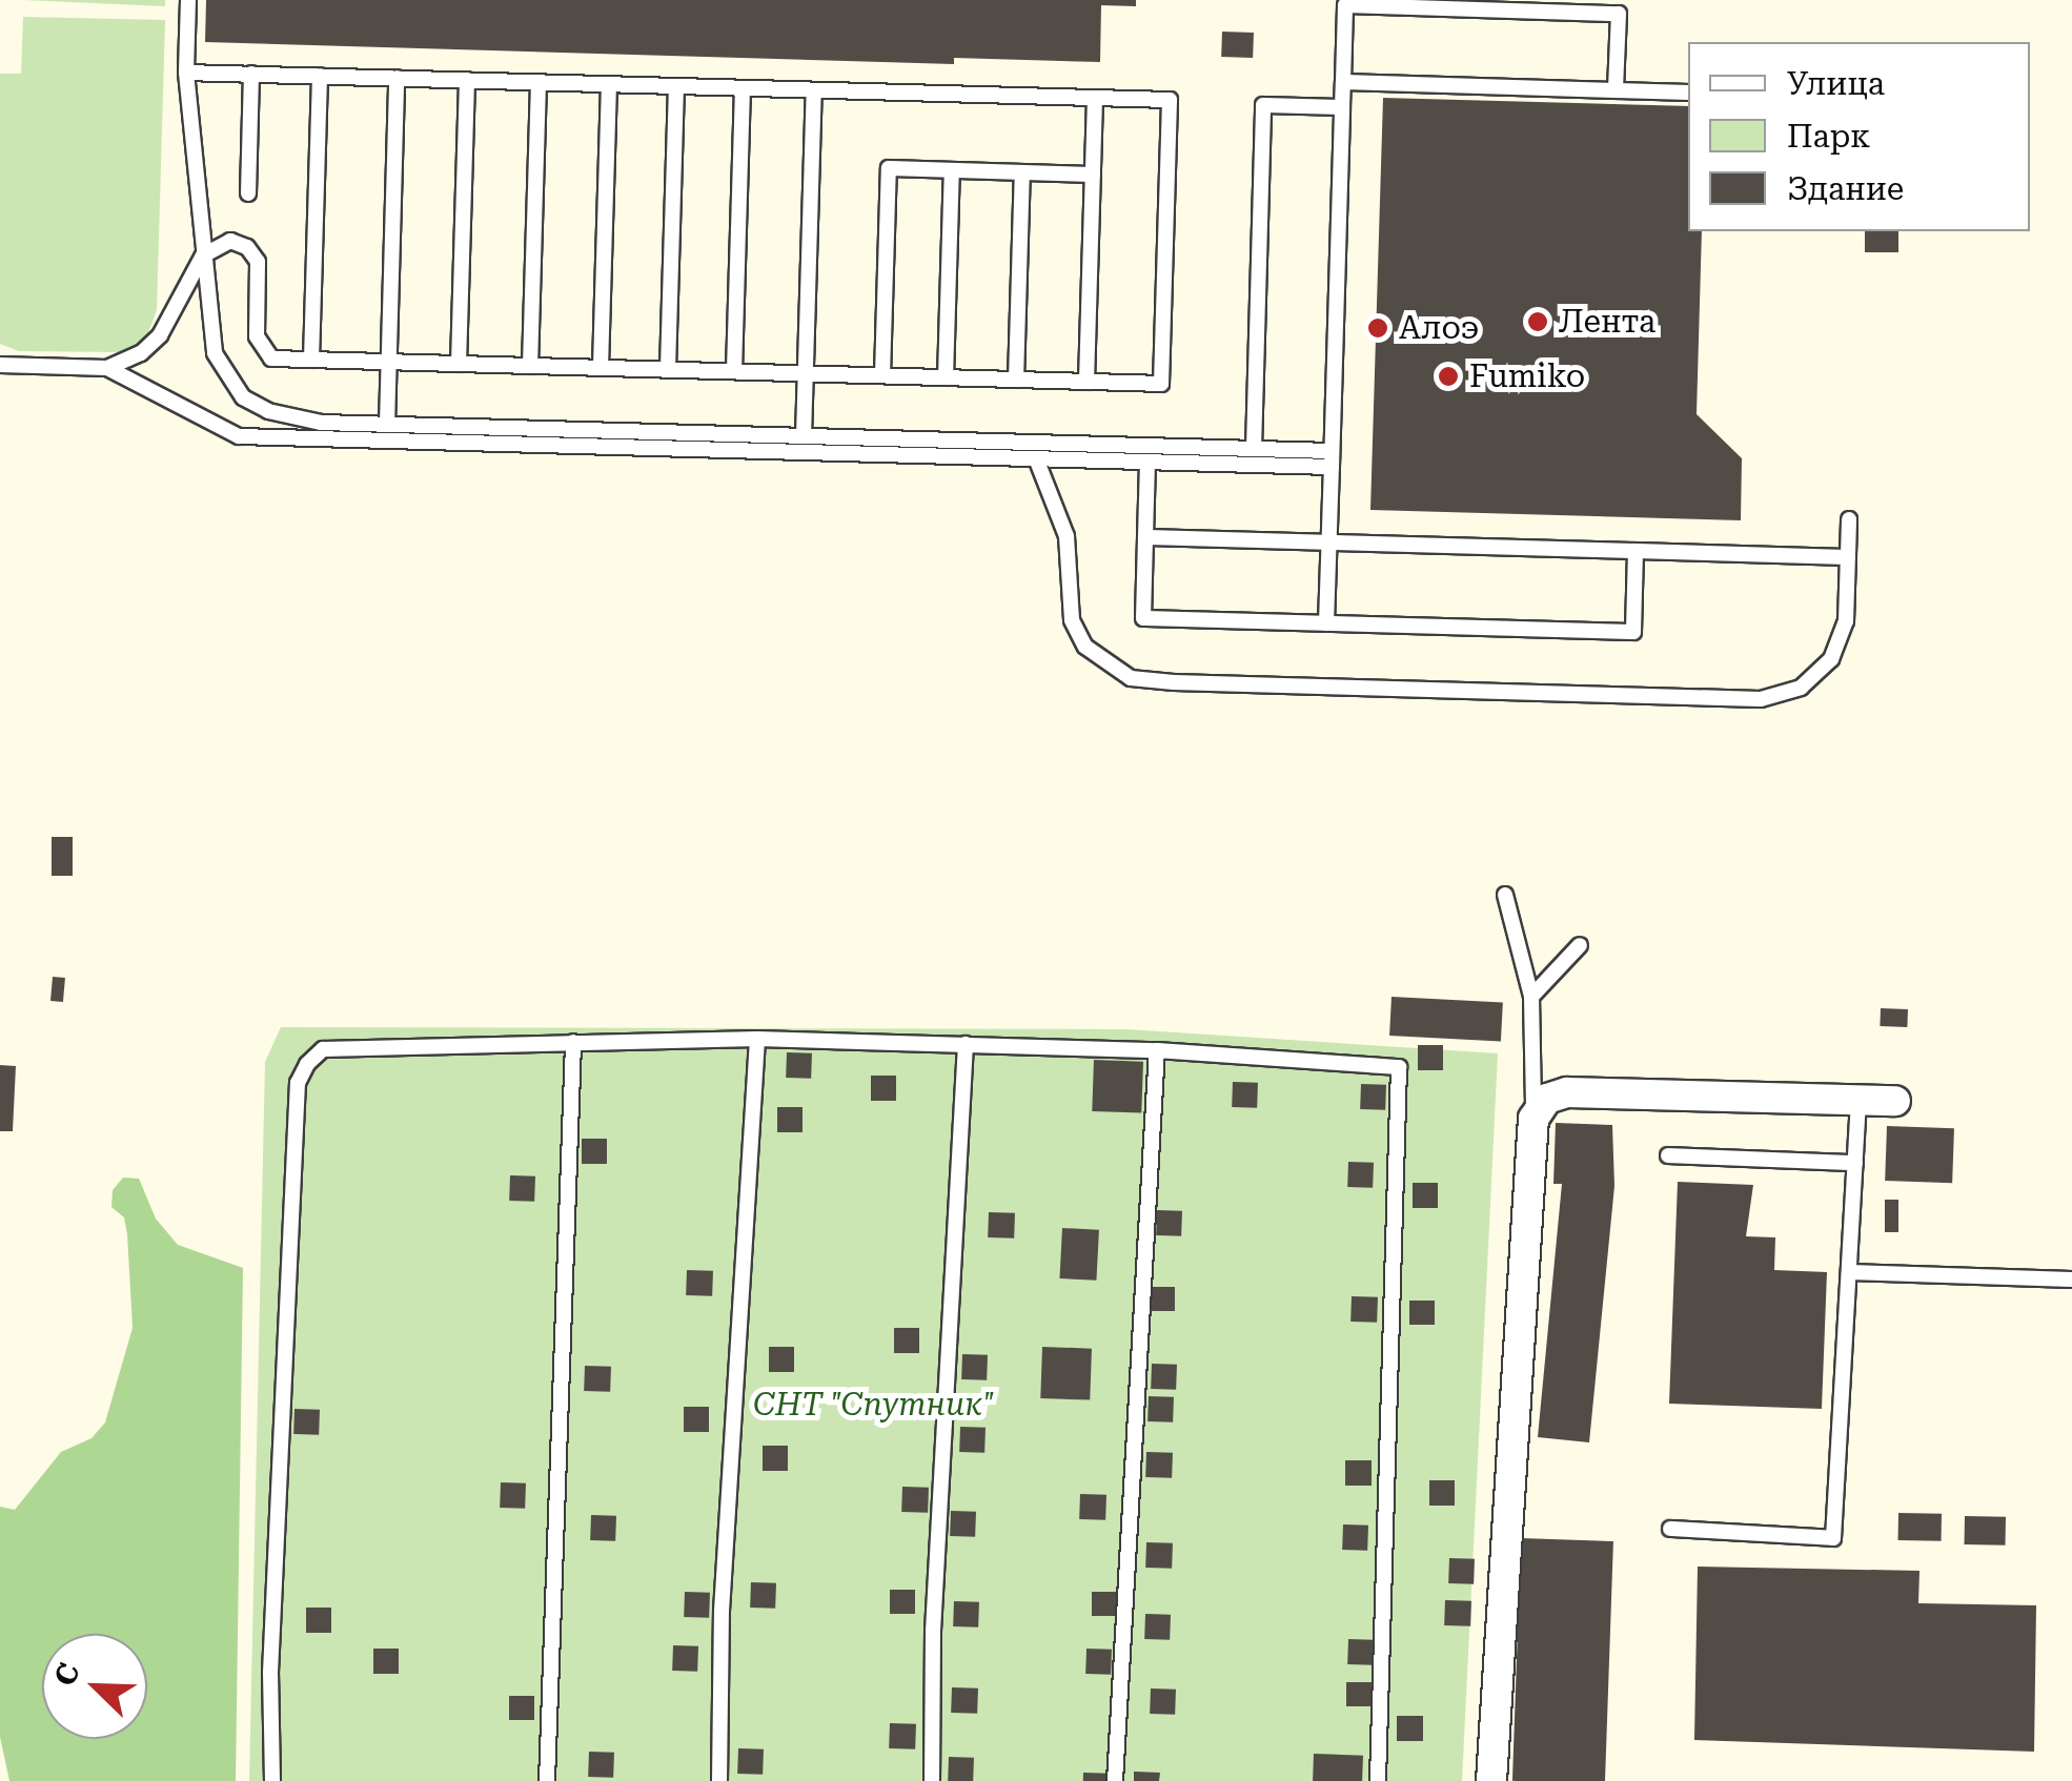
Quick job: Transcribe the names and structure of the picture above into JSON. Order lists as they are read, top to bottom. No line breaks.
{"parks":["СНТ \"Спутник\""],"places":["Лента","Алоэ","Fumiko"],"legend":["Улица","Парк","Здание"],"north":"top left"}
